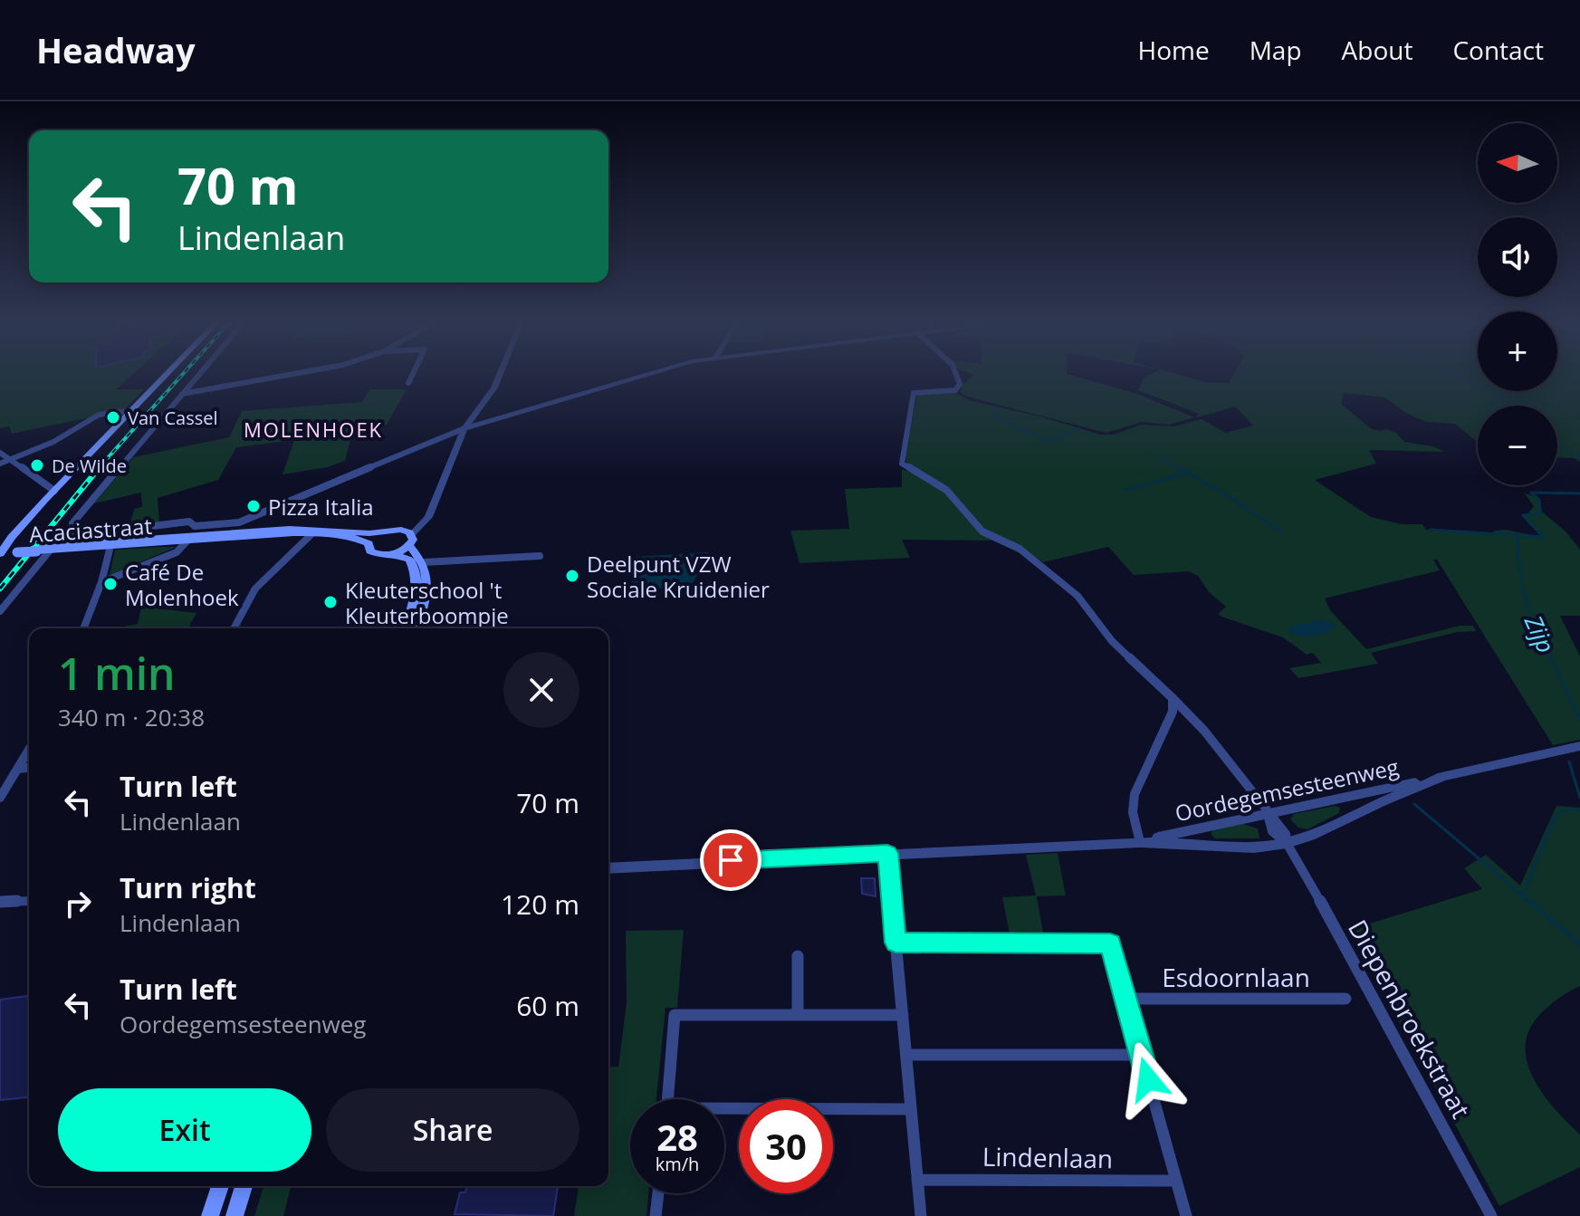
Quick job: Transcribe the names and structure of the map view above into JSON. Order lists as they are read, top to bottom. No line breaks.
{"streets":{"main road":["Acaciastraat"],"street":["Oordegemsesteenweg","Esdoornlaan","Diepenbroekstraat","Lindenlaan"]},"crossings":[["Oordegemsesteenweg","Diepenbroekstraat"]],"districts":["MOLENHOEK"],"water":["Zijp"],"places":["Van Cassel","De Wilde","Pizza Italia","Deelpunt VZW Sociale Kruidenier","Café De Molenhoek","Kleuterschool 't Kleuterboompje"],"north":"left","page":{"header":"Headway","nav":["Home","Map","About","Contact"],"map_buttons":["+","−"],"turn":["70 m","Lindenlaan"],"heading":["1 min","340 m · 20:38"],"list":[{"name":"Turn left","note":"Lindenlaan","value":"70 m"},{"name":"Turn right","note":"Lindenlaan","value":"120 m"},{"name":"Turn left","note":"Oordegemsesteenweg","value":"60 m"}],"buttons":["Exit","Share"],"speed":"28 km/h","limit":"30"}}
